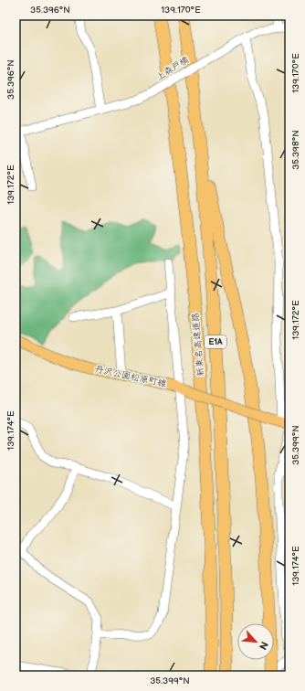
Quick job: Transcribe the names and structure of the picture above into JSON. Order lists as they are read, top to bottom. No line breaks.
{"streets":{"highway":["E1A","新東名高速道路"],"main road":["丹沢公園松原町線"],"street":["上森戸橋"]},"north":"bottom right","coordinates":["35.396°N","139.170°E","35.398°N","139.172°E","139.174°E","35.399°N"]}
